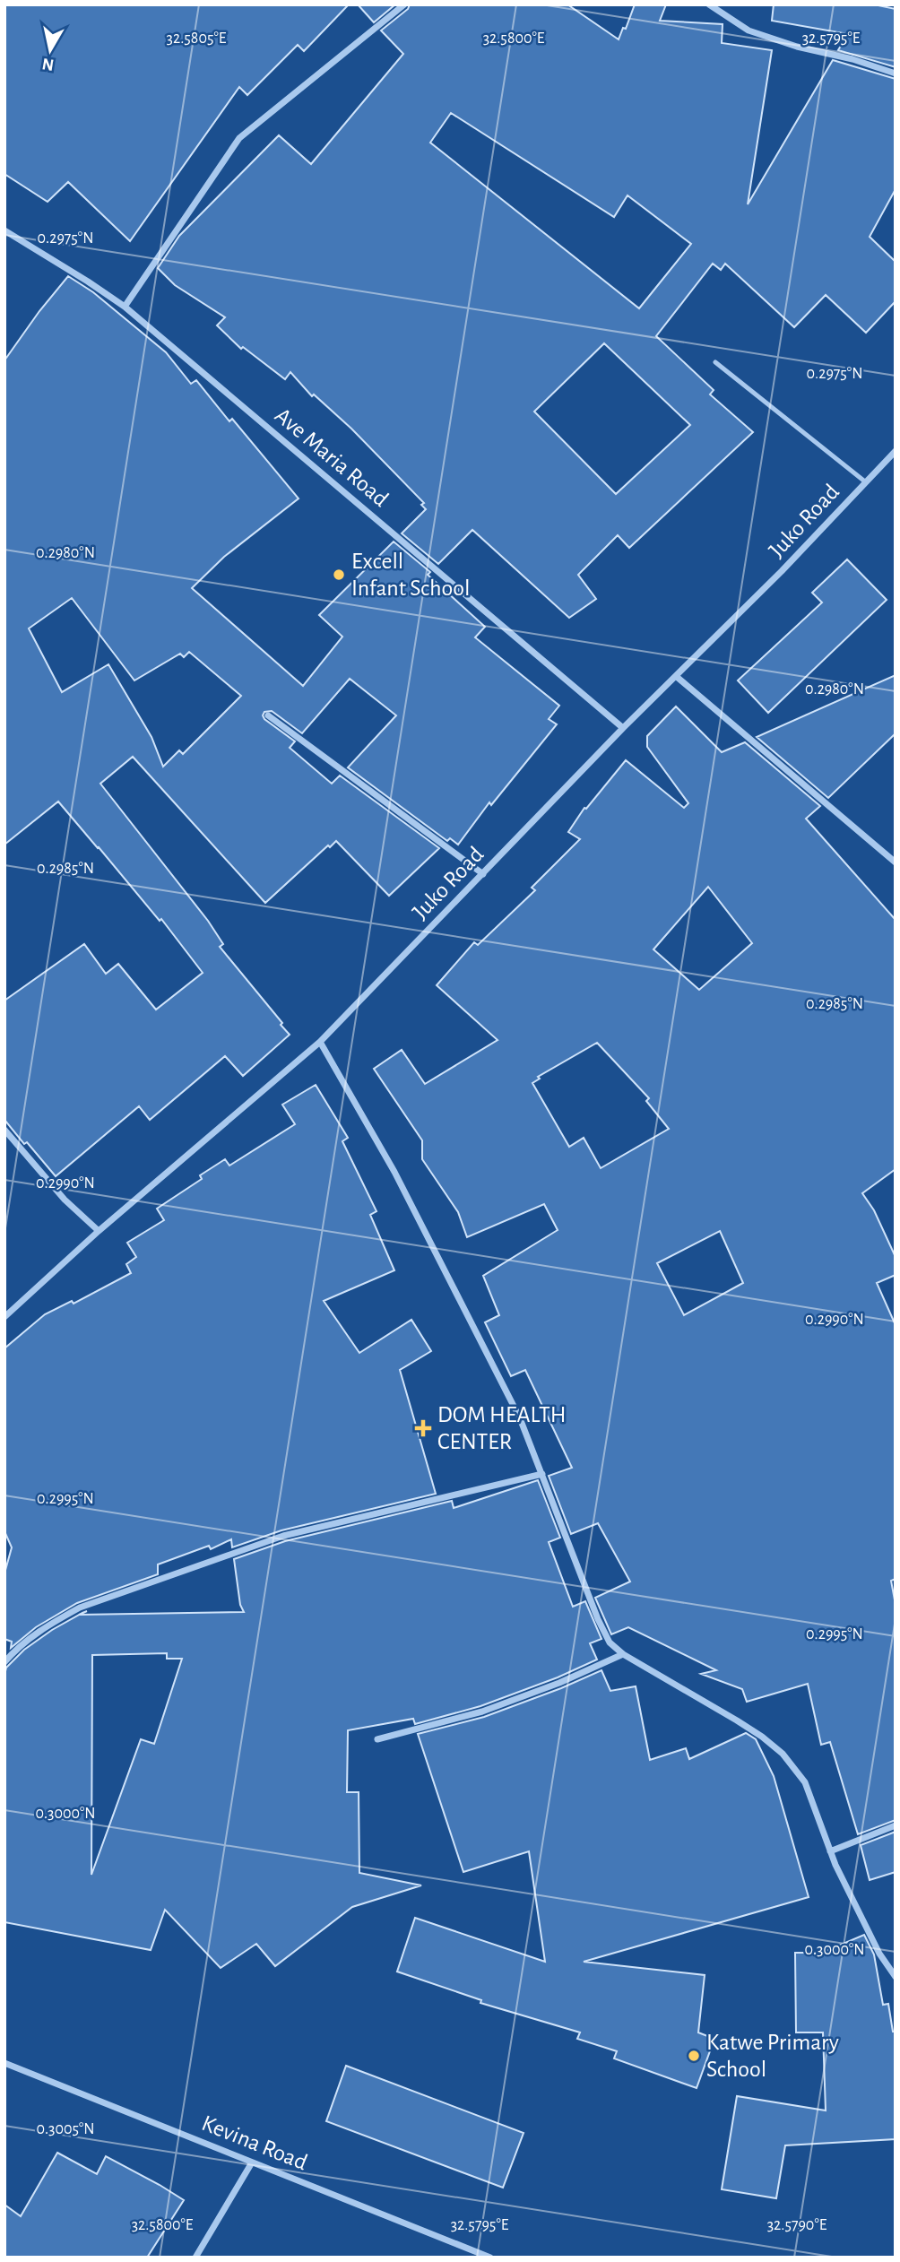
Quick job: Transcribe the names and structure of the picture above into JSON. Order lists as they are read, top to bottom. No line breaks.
{"streets":{"street":["Ave Maria Road","Juko Road","Kevina Road"]},"crossings":[["Ave Maria Road","Juko Road"]],"places":{"other":["Excell Infant School","Katwe Primary School"],"health":["DOM HEALTH CENTER"]},"north":"bottom","coordinates":["32.5805°E","32.5800°E","32.5795°E","0.2975°N","0.2980°N","0.2985°N","0.2990°N","0.2995°N","0.3000°N","0.3005°N","32.5790°E"]}
